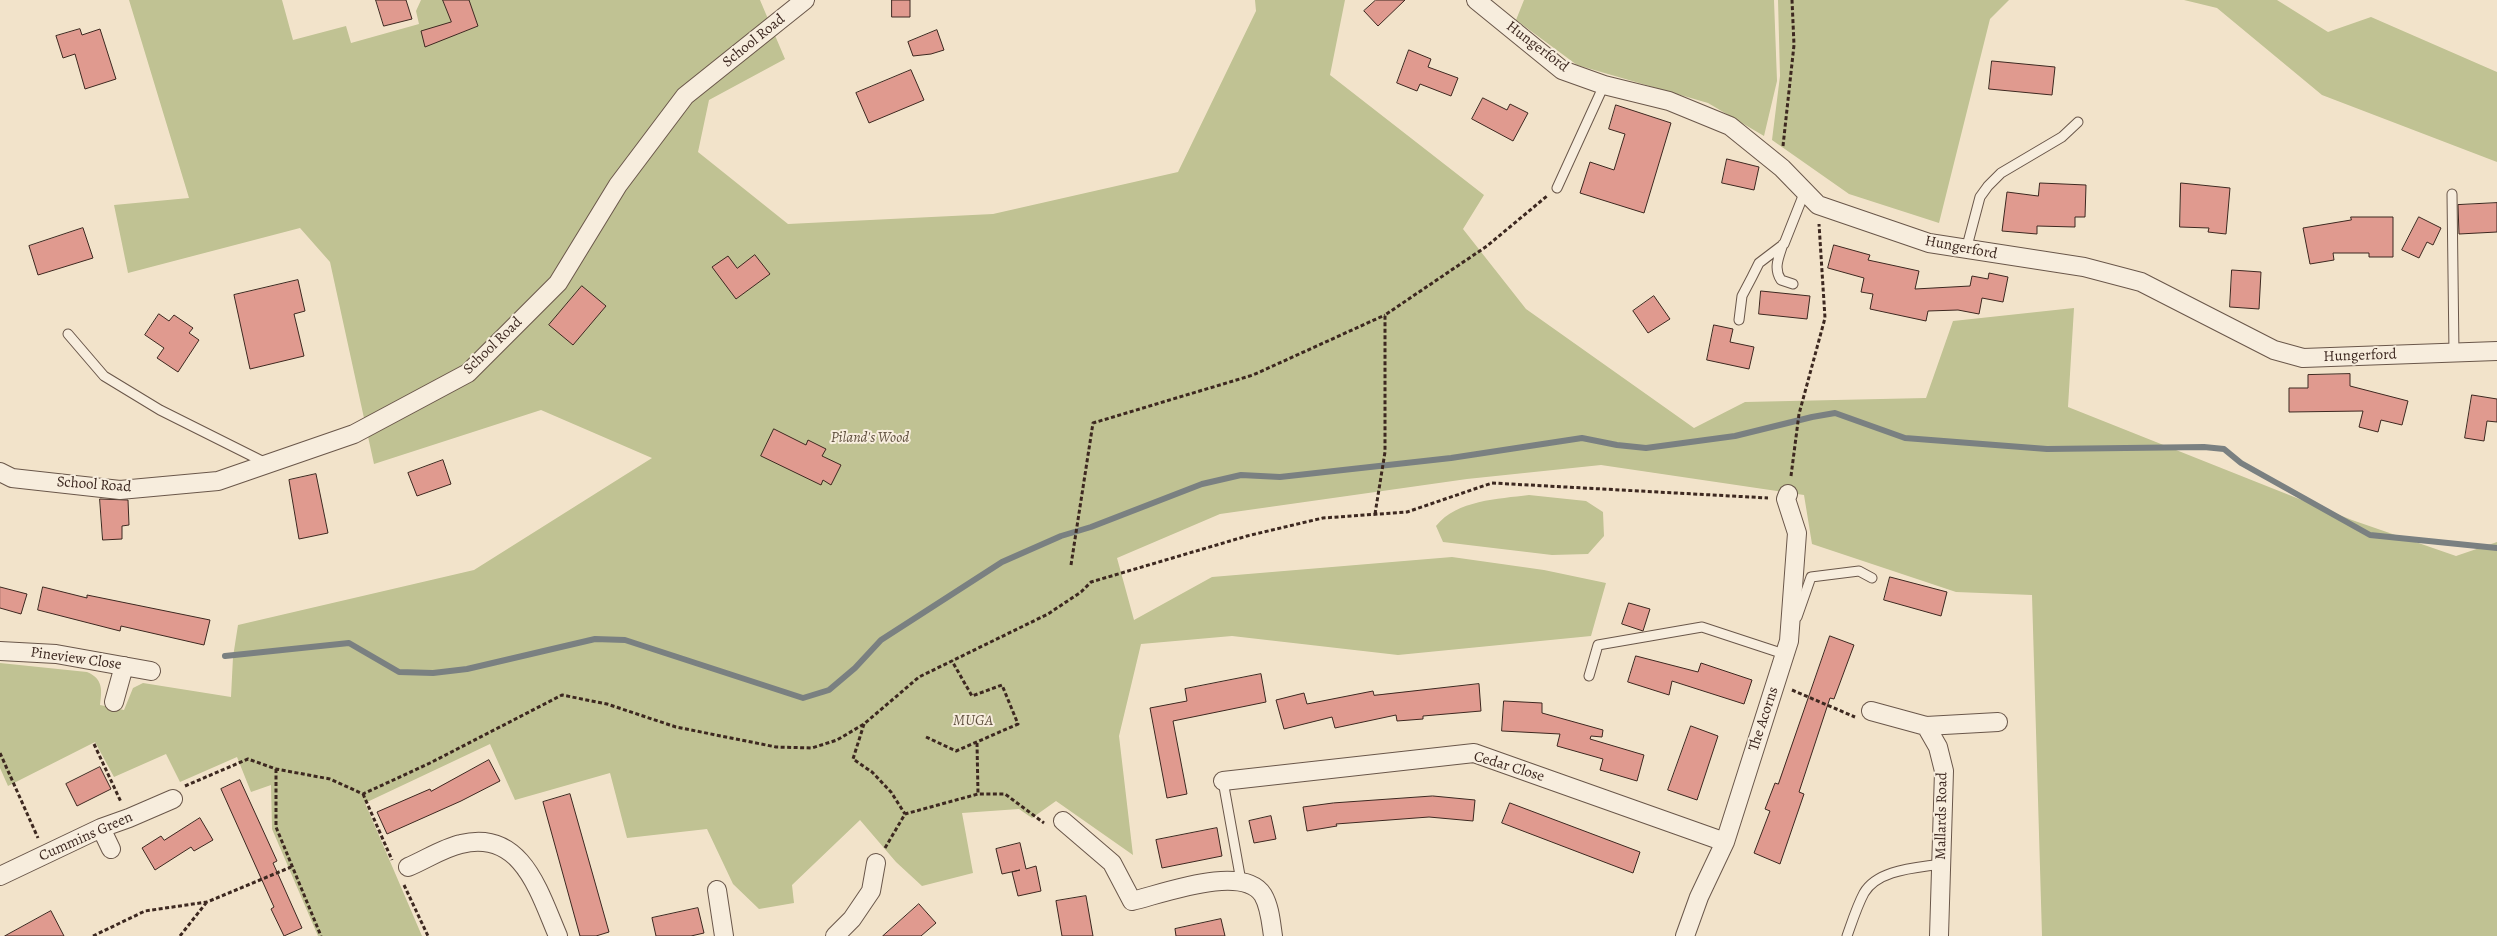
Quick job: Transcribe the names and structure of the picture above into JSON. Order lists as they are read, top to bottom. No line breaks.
{"streets":{"street":["School Road","Hungerford","Pineview Close","The Acorns","Cedar Close","Mallards Road","Cummins Green"]},"crossings":[["The Acorns","Cedar Close"]],"parks":["Piland's Wood","MUGA"]}
